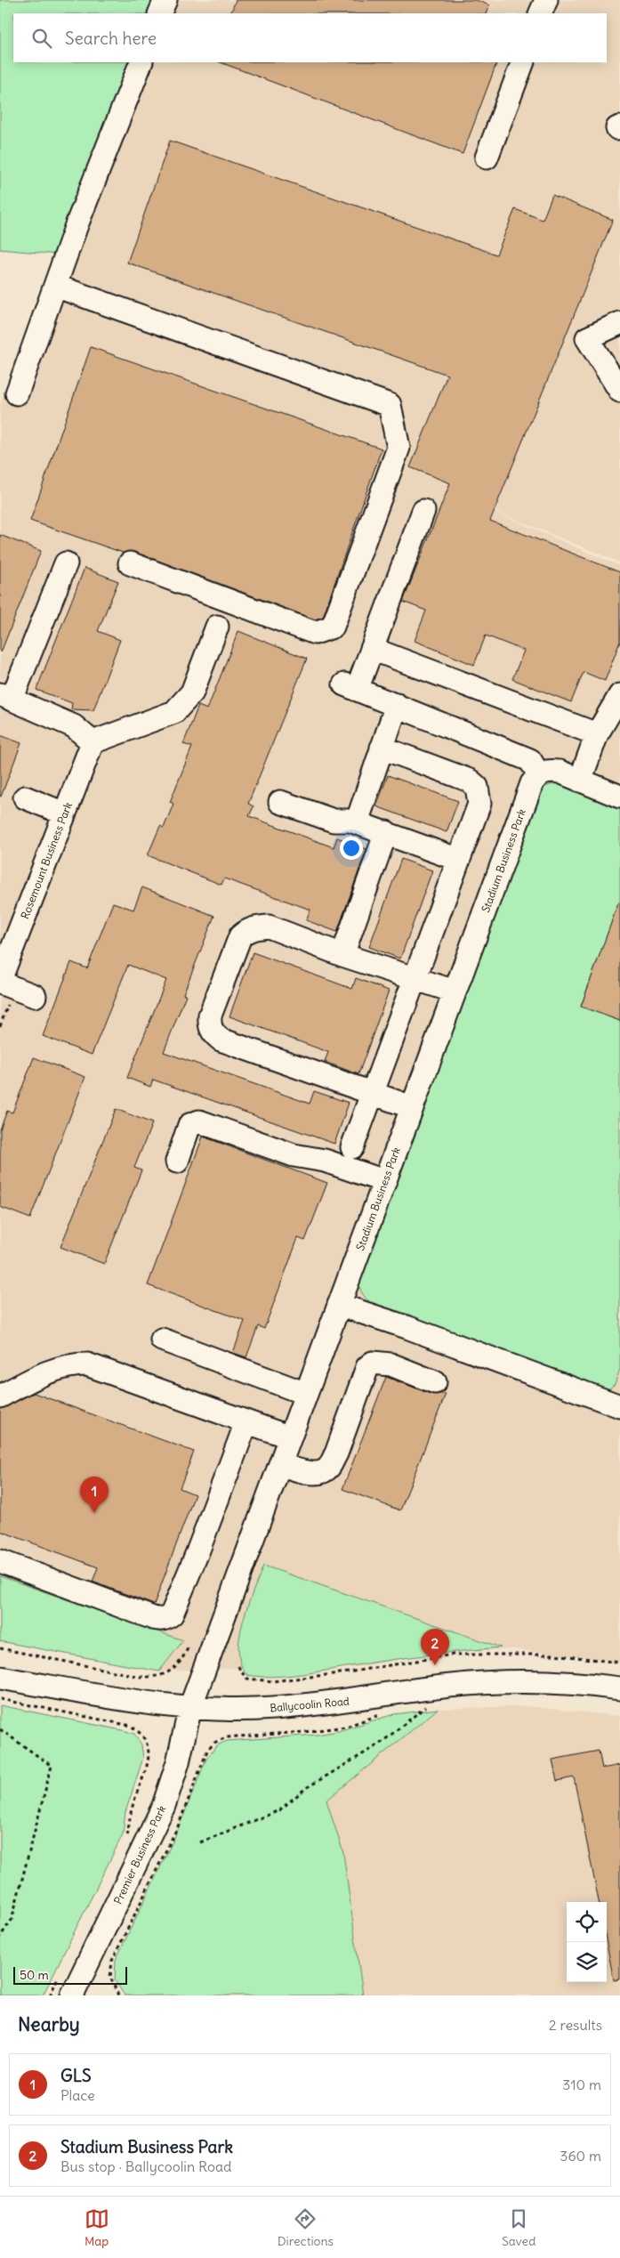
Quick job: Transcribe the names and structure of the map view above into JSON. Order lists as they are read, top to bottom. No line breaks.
{"streets":{"street":["Rosemount Business Park","Stadium Business Park","Ballycoolin Road","Premier Business Park"]},"crossings":[["Stadium Business Park","Ballycoolin Road"],["Stadium Business Park","Premier Business Park"],["Ballycoolin Road","Premier Business Park"]],"scale_bar":"50 m","page":{"search":"Search here","pins":["1","2"],"scale":"50 m","heading":["Nearby","2 results"],"list":[{"mark":"1","name":"GLS","note":"Place","value":"310 m"},{"mark":"2","name":"Stadium Business Park","note":"Bus stop · Ballycoolin Road","value":"360 m"}],"nav":["Map","Directions","Saved"]}}
